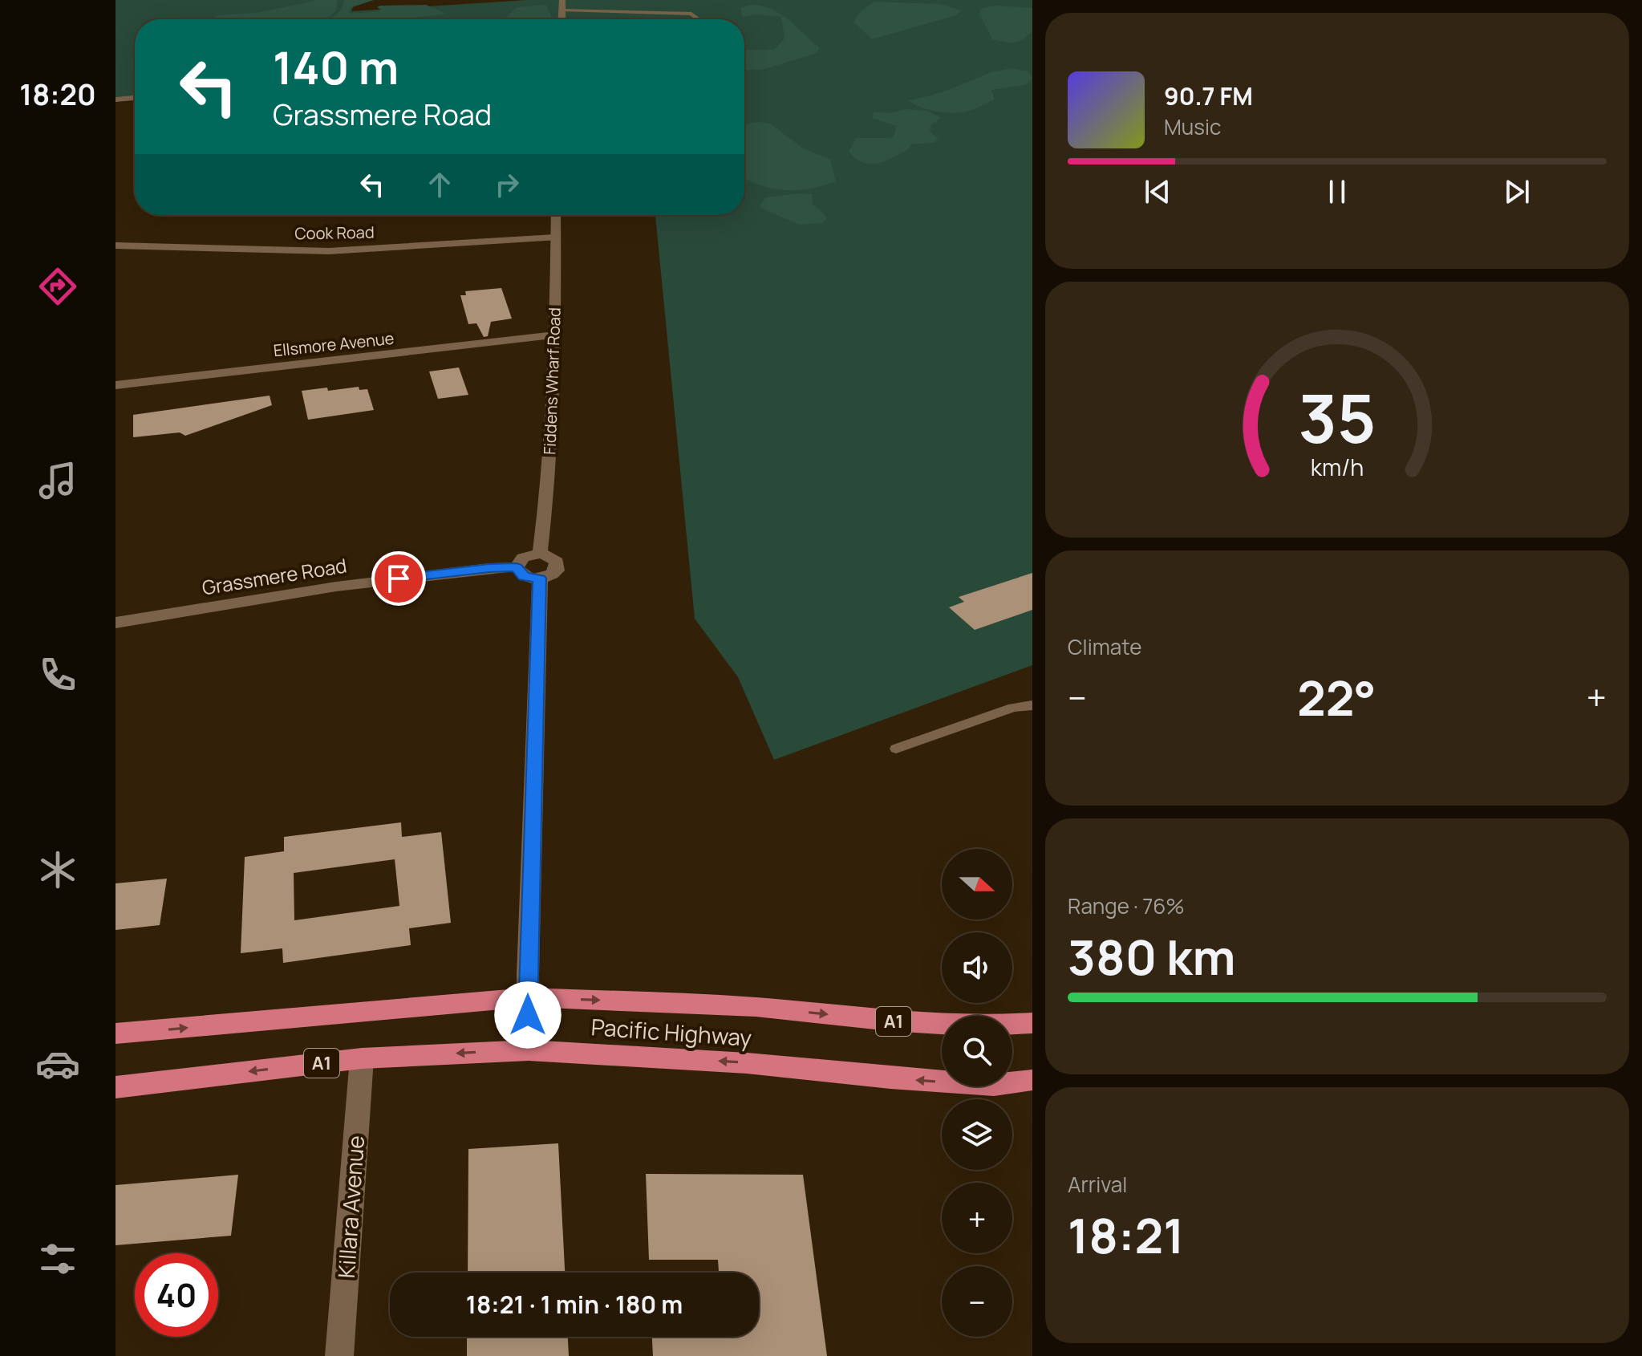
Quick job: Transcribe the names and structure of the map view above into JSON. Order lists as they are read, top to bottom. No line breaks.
{"streets":{"highway":["A1","Pacific Highway"],"street":["Cook Road","Ellsmore Avenue","Fiddens Wharf Road","Grassmere Road","Killara Avenue"]},"crossings":[["Cook Road","Fiddens Wharf Road"],["Ellsmore Avenue","Fiddens Wharf Road"],["Pacific Highway","Killara Avenue"]],"north":"right","page":{"tabs":"18:20","turn":["140 m","Grassmere Road"],"song":["90.7 FM","Music"],"tile":["Climate",["Range · 76%","380 km"],["Arrival","18:21"]],"heat":["−","22°","+"],"map_buttons":["+","−"],"limit":"40","trip":"18:21 · 1 min · 180 m","gauge":["35","km/h"]}}
